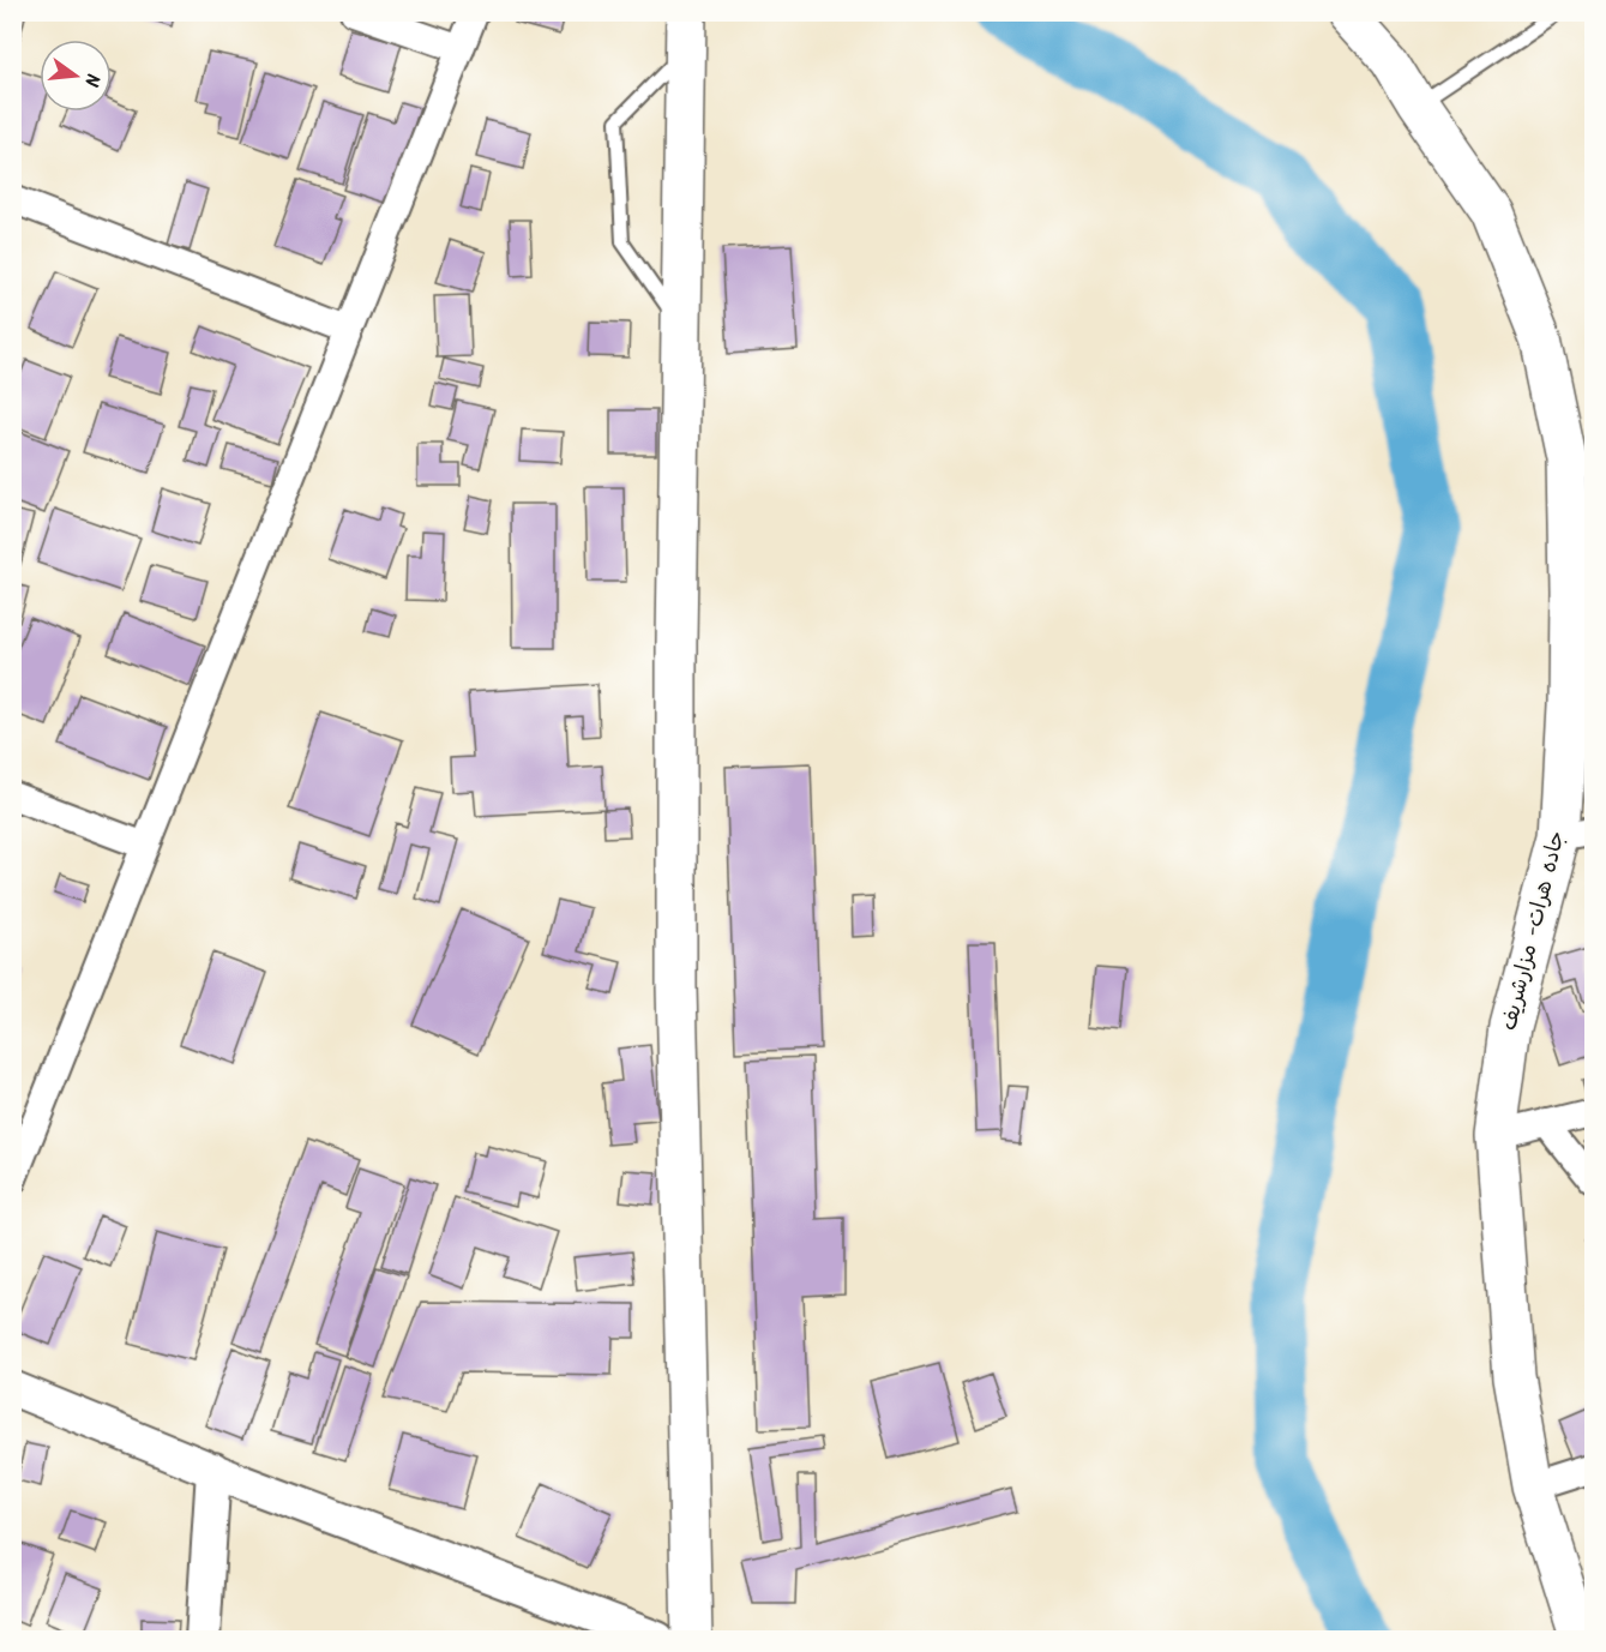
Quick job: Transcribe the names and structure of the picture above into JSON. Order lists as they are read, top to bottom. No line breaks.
{"streets":{"main road":["جاده هرات- مزارشریف"]},"north":"right"}
